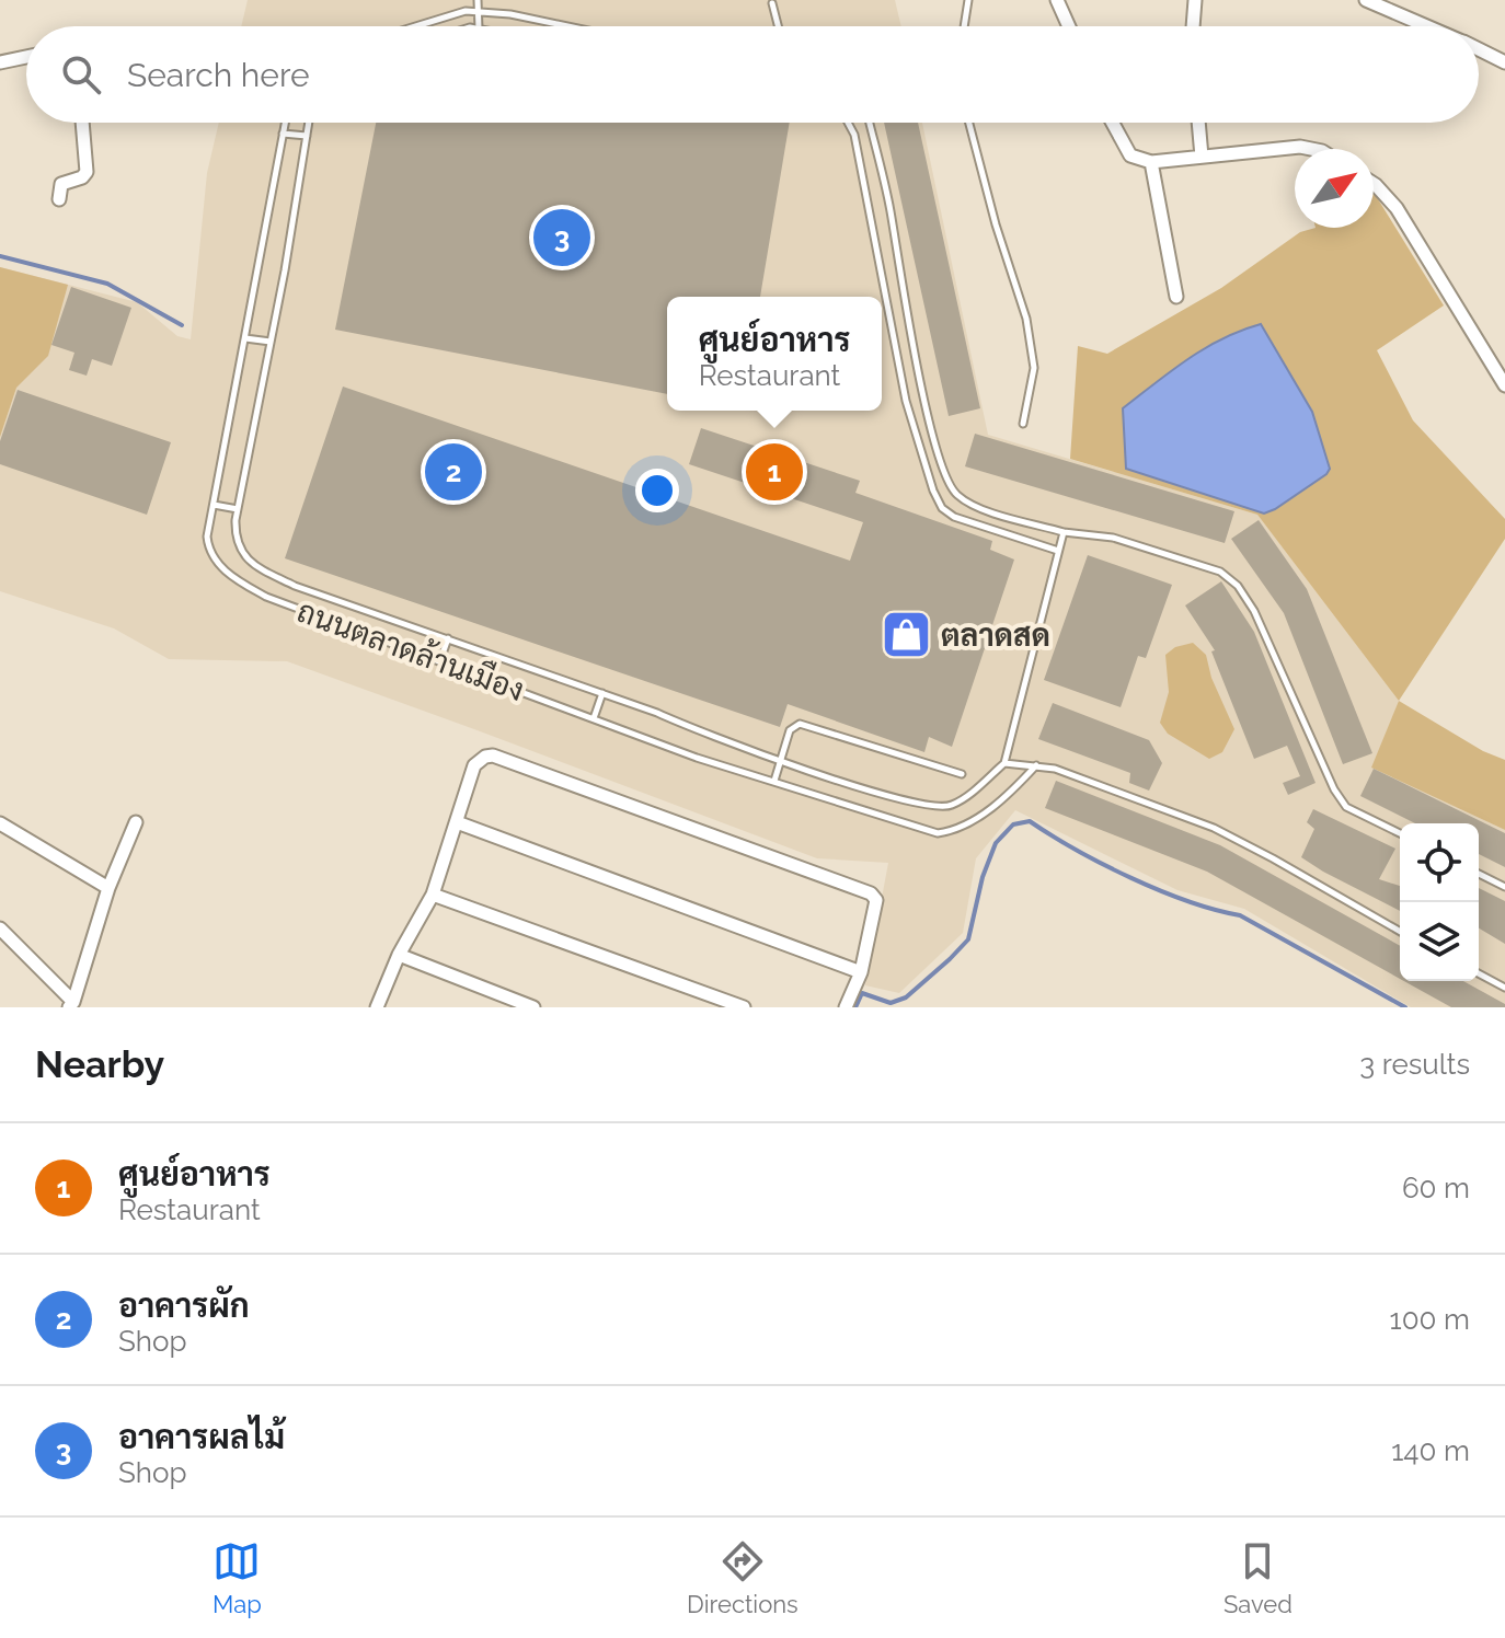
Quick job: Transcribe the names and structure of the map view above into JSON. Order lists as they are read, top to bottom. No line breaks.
{"streets":{"lane":["ถนนตลาดล้านเมือง"]},"places":{"shop":["ตลาดสด"]},"north":"top right","page":{"search":"Search here","pins":["3","1","2"],"popup":["ศูนย์อาหาร","Restaurant"],"heading":["Nearby","3 results"],"list":[{"mark":"1","name":"ศูนย์อาหาร","note":"Restaurant","value":"60 m"},{"mark":"2","name":"อาคารผัก","note":"Shop","value":"100 m"},{"mark":"3","name":"อาคารผลไม้","note":"Shop","value":"140 m"}],"nav":["Map","Directions","Saved"]}}
